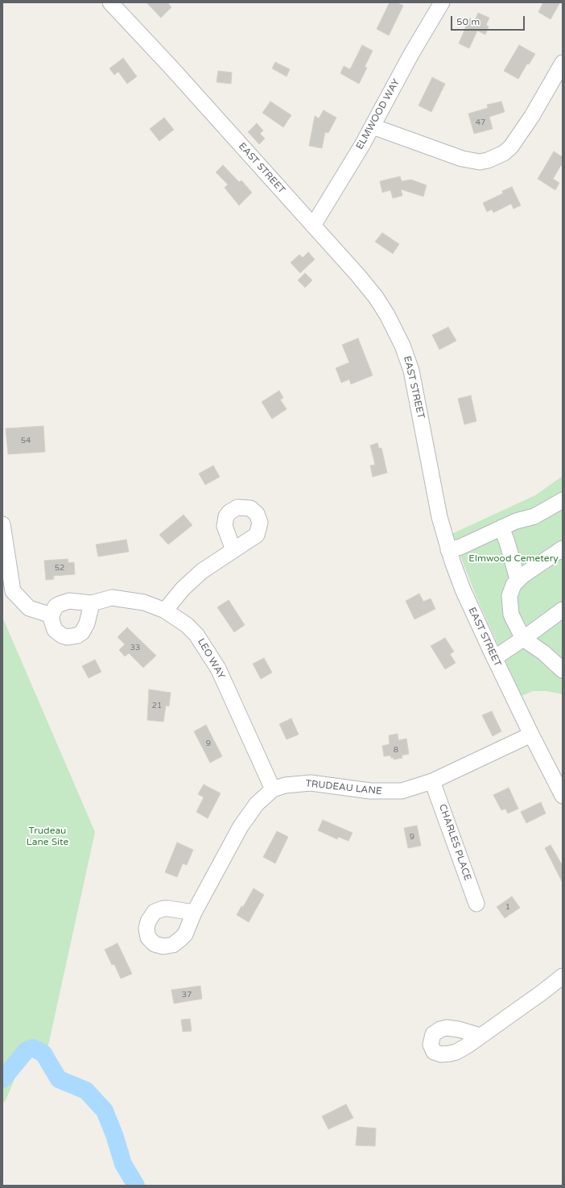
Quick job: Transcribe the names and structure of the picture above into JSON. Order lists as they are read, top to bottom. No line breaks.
{"streets":{"street":["ELMWOOD WAY","EAST STREET","LEO WAY","TRUDEAU LANE","CHARLES PLACE"]},"crossings":[["ELMWOOD WAY","EAST STREET"],["EAST STREET","TRUDEAU LANE"],["LEO WAY","TRUDEAU LANE"],["TRUDEAU LANE","CHARLES PLACE"]],"parks":["Elmwood Cemetery","Trudeau Lane Site"],"house_numbers":["47","54","52","33","21","9","8","9","1","37"],"scale_bar":"50 m"}
